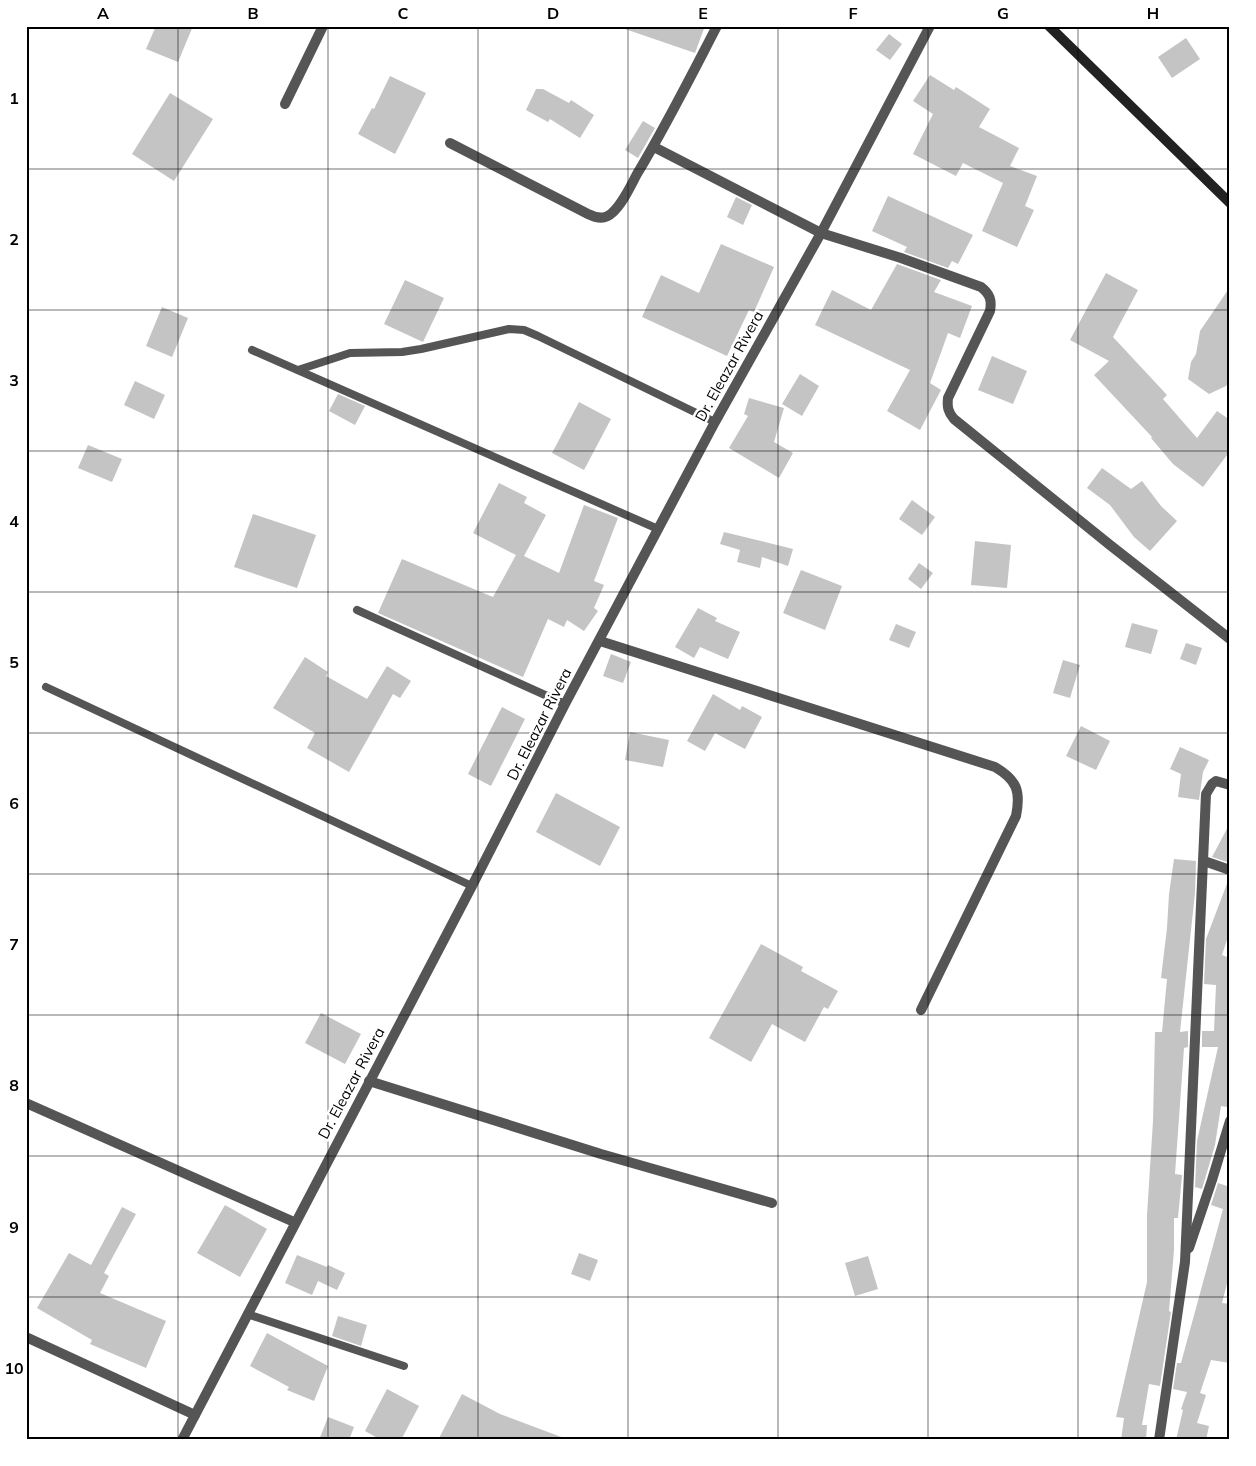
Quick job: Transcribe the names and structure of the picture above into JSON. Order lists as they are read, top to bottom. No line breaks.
{"streets":{"street":["Dr. Eleazar Rivera"]},"grid":{"columns":["A","B","C","D","E","F","G","H"],"rows":["1","2","3","4","5","6","7","8","9","10"]}}
